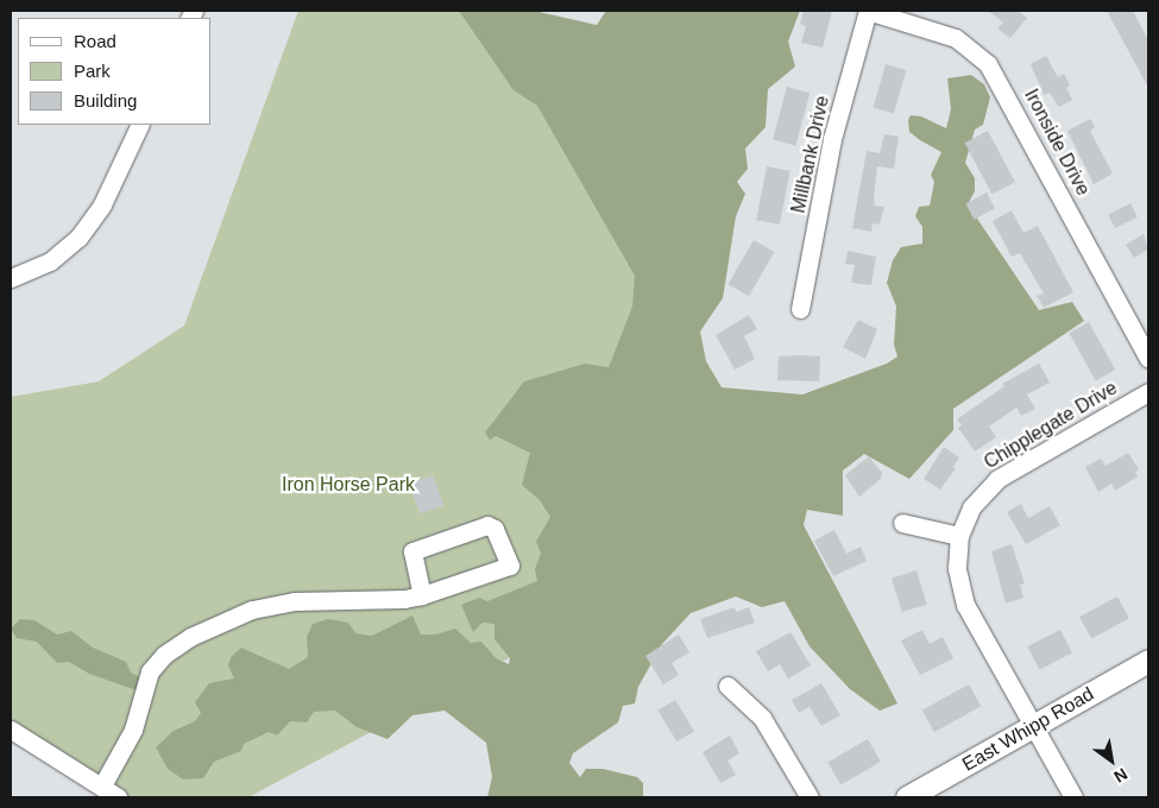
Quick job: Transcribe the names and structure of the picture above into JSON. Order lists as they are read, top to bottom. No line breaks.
{"streets":{"main road":["East Whipp Road"],"street":["Ironside Drive","Millbank Drive","Chipplegate Drive"]},"crossings":[["Ironside Drive","Millbank Drive"],["Chipplegate Drive","East Whipp Road"]],"parks":["Iron Horse Park"],"legend":["Road","Park","Building"],"north":"bottom right"}
